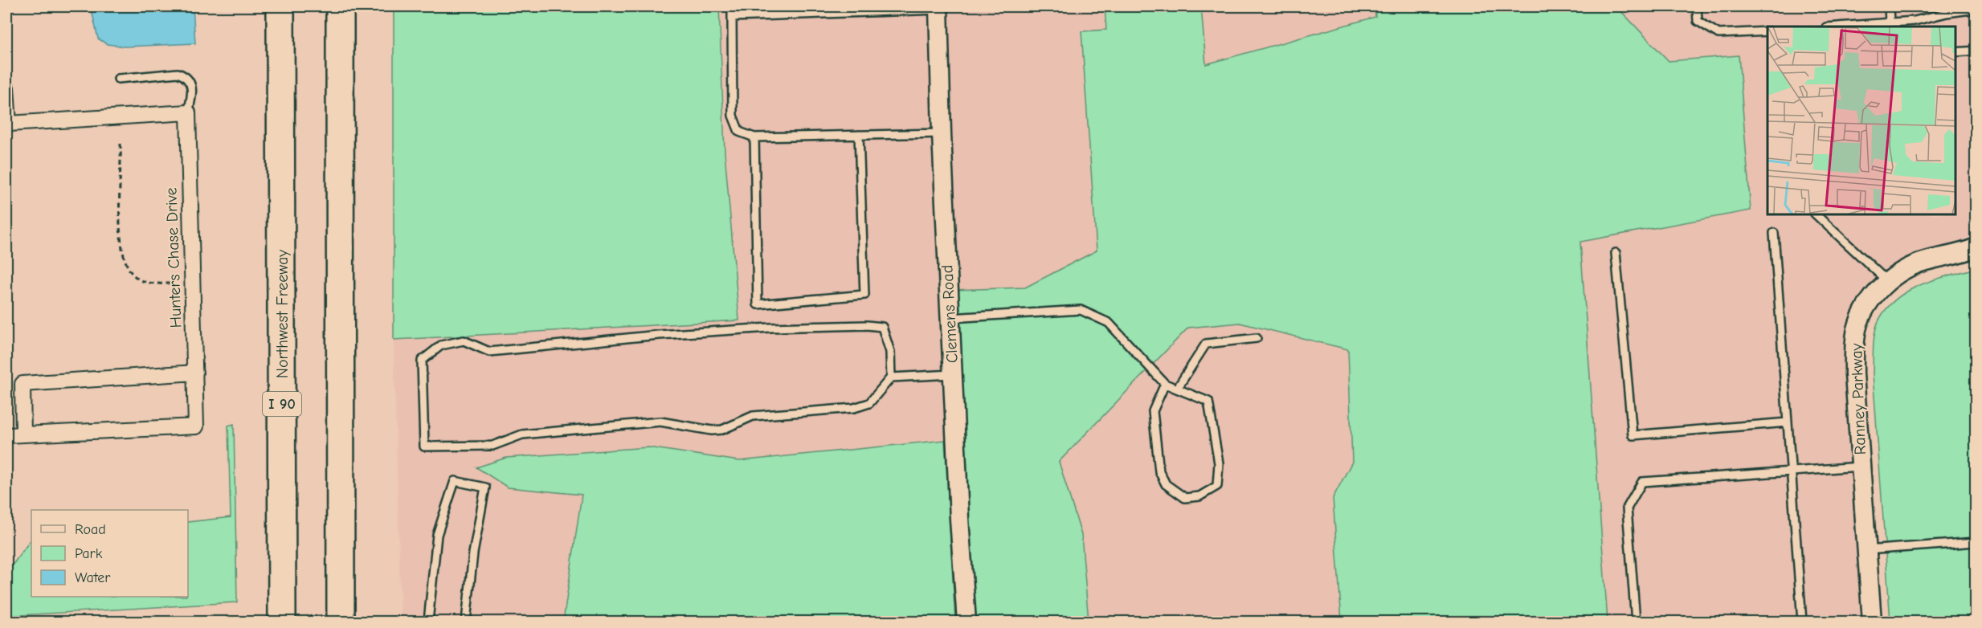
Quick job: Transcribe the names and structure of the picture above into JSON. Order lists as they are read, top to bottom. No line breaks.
{"streets":{"highway":["Northwest Freeway","I 90"],"street":["Hunters Chase Drive","Clemens Road","Ranney Parkway"]},"legend":["Road","Park","Water"]}
